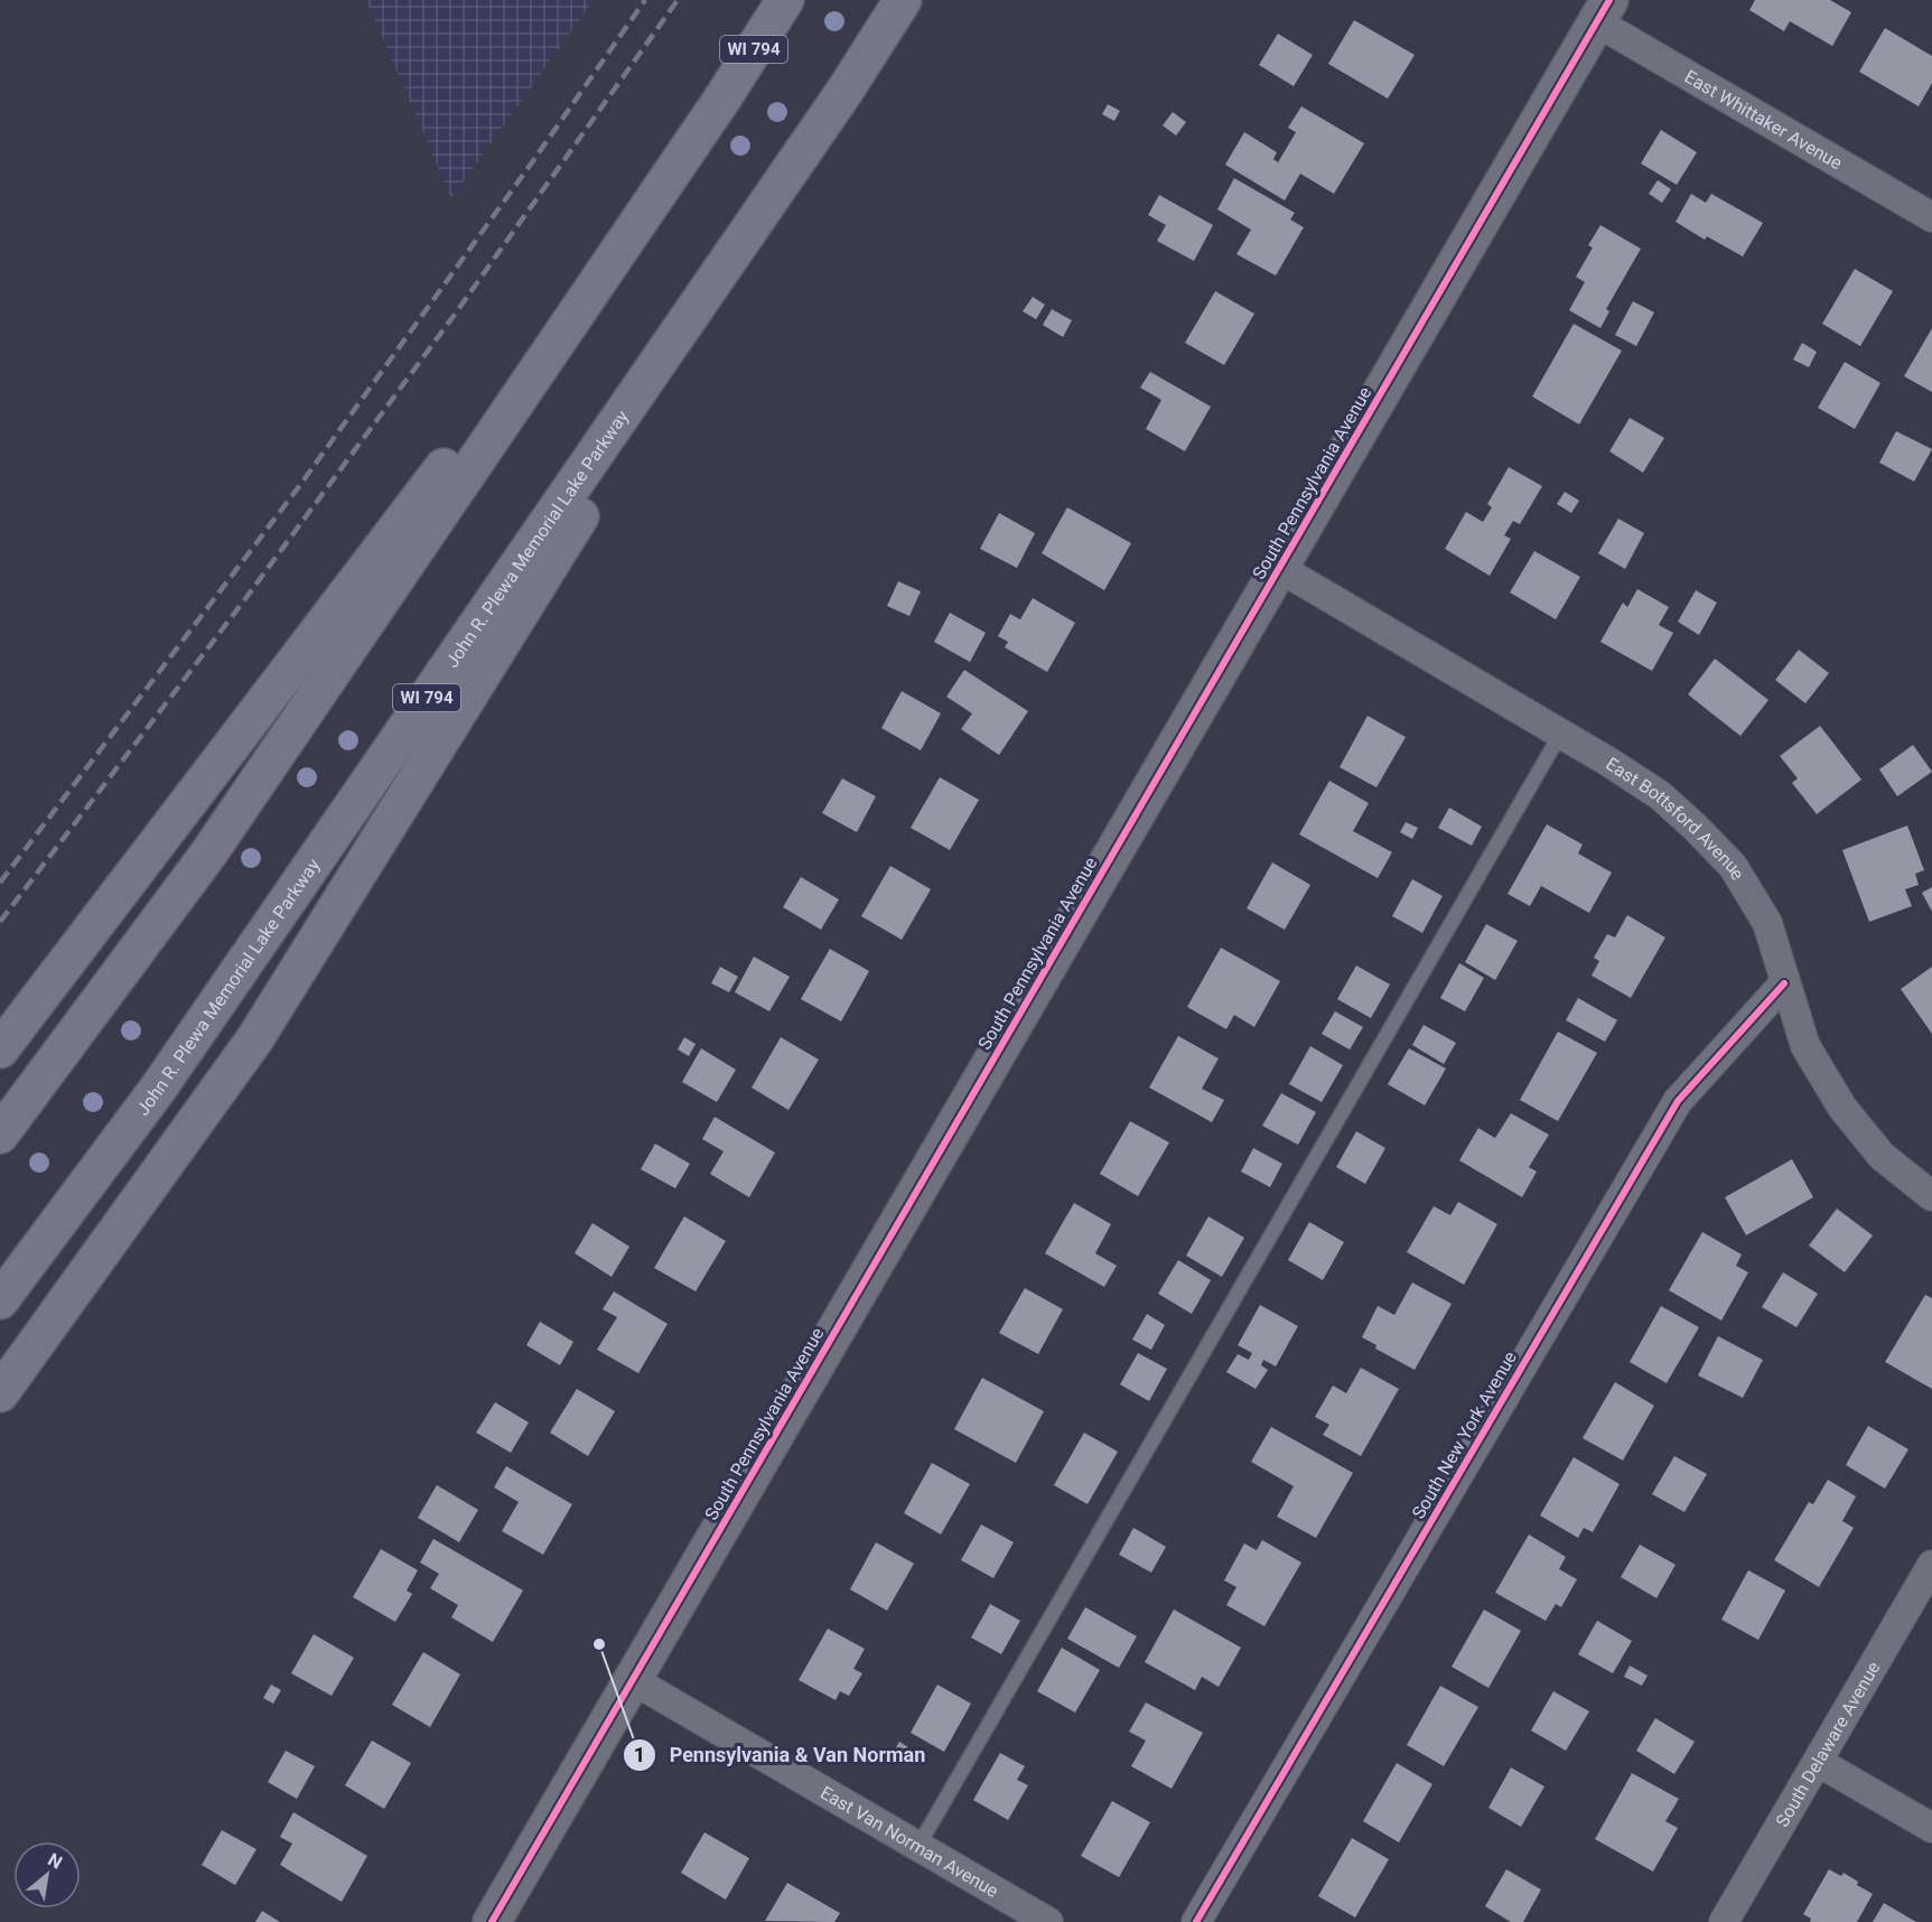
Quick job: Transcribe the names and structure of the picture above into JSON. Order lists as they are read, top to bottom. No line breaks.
{"streets":{"main road":["WI 794","John R. Plewa Memorial Lake Parkway"],"street":["East Whittaker Avenue","South Pennsylvania Avenue","East Bottsford Avenue","South New York Avenue","South Delaware Avenue","East Van Norman Avenue"]},"crossings":[["East Whittaker Avenue","South Pennsylvania Avenue"],["South Pennsylvania Avenue","East Bottsford Avenue"],["South Pennsylvania Avenue","East Van Norman Avenue"],["East Bottsford Avenue","South New York Avenue"]],"places":["Pennsylvania & Van Norman"],"north":"top right"}
